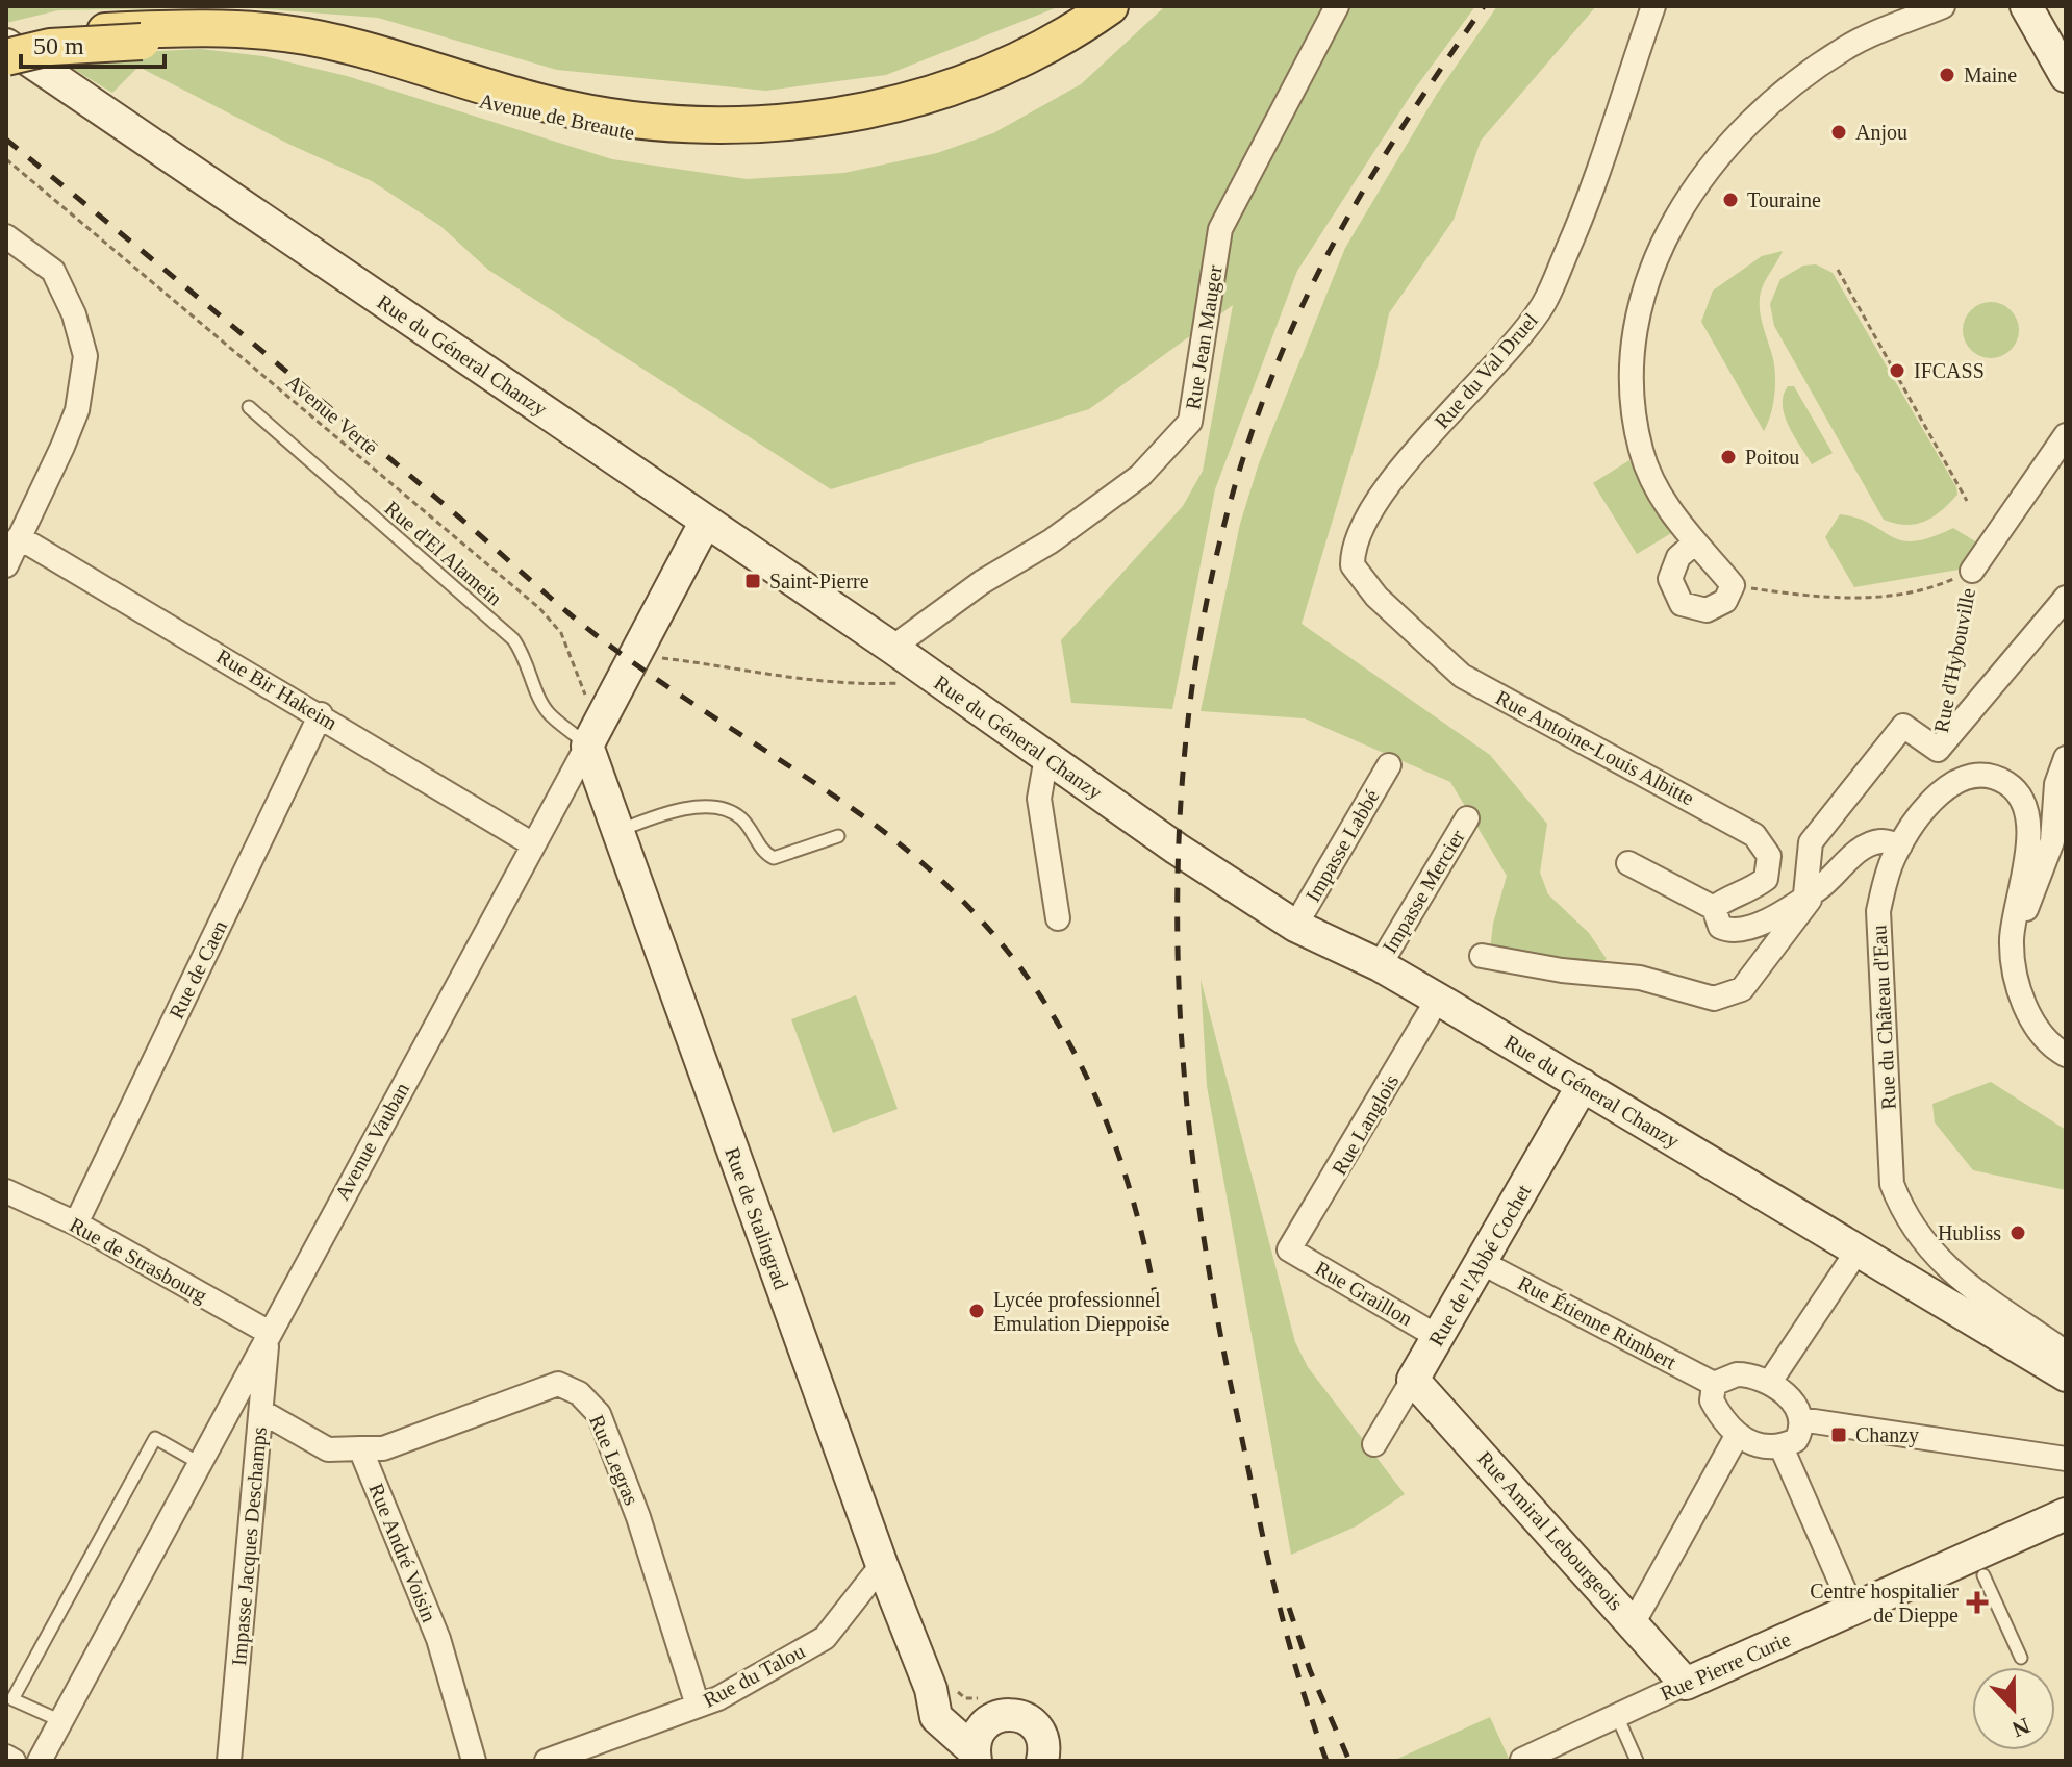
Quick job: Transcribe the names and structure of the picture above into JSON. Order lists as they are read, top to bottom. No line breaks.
{"streets":{"main road":["Avenue de Breaute"],"street":["Rue Jean Mauger","Rue du Géneral Chanzy","Rue du Val Druel","Rue d'Hybouville","Rue Bir Hakeim","Rue Antoine-Louis Albitte","Impasse Labbé","Impasse Mercier","Rue de Caen","Rue du Château d'Eau","Rue Langlois","Avenue Vauban","Rue de Stalingrad","Rue de Strasbourg","Rue de l'Abbé Cochet","Rue Graillon","Rue Étienne Rimbert","Rue Legras","Rue Amiral Lebourgeois","Impasse Jacques Deschamps","Rue André Voisin","Rue Pierre Curie","Rue du Talou"],"lane":["Rue d'El Alamein"],"path":["Avenue Verte"]},"crossings":[["Avenue de Breaute","Rue du Géneral Chanzy"],["Rue Jean Mauger","Rue du Géneral Chanzy"],["Rue du Géneral Chanzy","Impasse Labbé"],["Rue du Géneral Chanzy","Impasse Mercier"],["Rue du Géneral Chanzy","Rue Langlois"],["Rue du Géneral Chanzy","Avenue Vauban"],["Rue du Géneral Chanzy","Rue de l'Abbé Cochet"],["Rue du Val Druel","Rue Antoine-Louis Albitte"],["Avenue Verte","Rue d'El Alamein"],["Avenue Verte","Avenue Vauban"],["Avenue Verte","Rue de Stalingrad"],["Rue d'El Alamein","Avenue Vauban"],["Rue d'El Alamein","Rue de Stalingrad"],["Rue Bir Hakeim","Rue de Caen"],["Rue Bir Hakeim","Avenue Vauban"],["Rue de Caen","Rue de Strasbourg"],["Rue Langlois","Rue Graillon"],["Avenue Vauban","Rue de Stalingrad"],["Avenue Vauban","Rue de Strasbourg"],["Avenue Vauban","Impasse Jacques Deschamps"],["Rue de Stalingrad","Rue du Talou"],["Rue de Strasbourg","Impasse Jacques Deschamps"],["Rue de l'Abbé Cochet","Rue Graillon"],["Rue de l'Abbé Cochet","Rue Étienne Rimbert"],["Rue de l'Abbé Cochet","Rue Amiral Lebourgeois"],["Rue Legras","Rue André Voisin"],["Rue Legras","Rue du Talou"],["Rue Amiral Lebourgeois","Rue Pierre Curie"]],"places":{"other":["Maine","Anjou","Touraine","IFCASS","Poitou","Hubliss","Lycée professionnel Emulation Dieppoise"],"transit":["Saint-Pierre","Chanzy"],"health":["Centre hospitalier de Dieppe"]},"scale_bar":"50 m","north":"bottom"}
